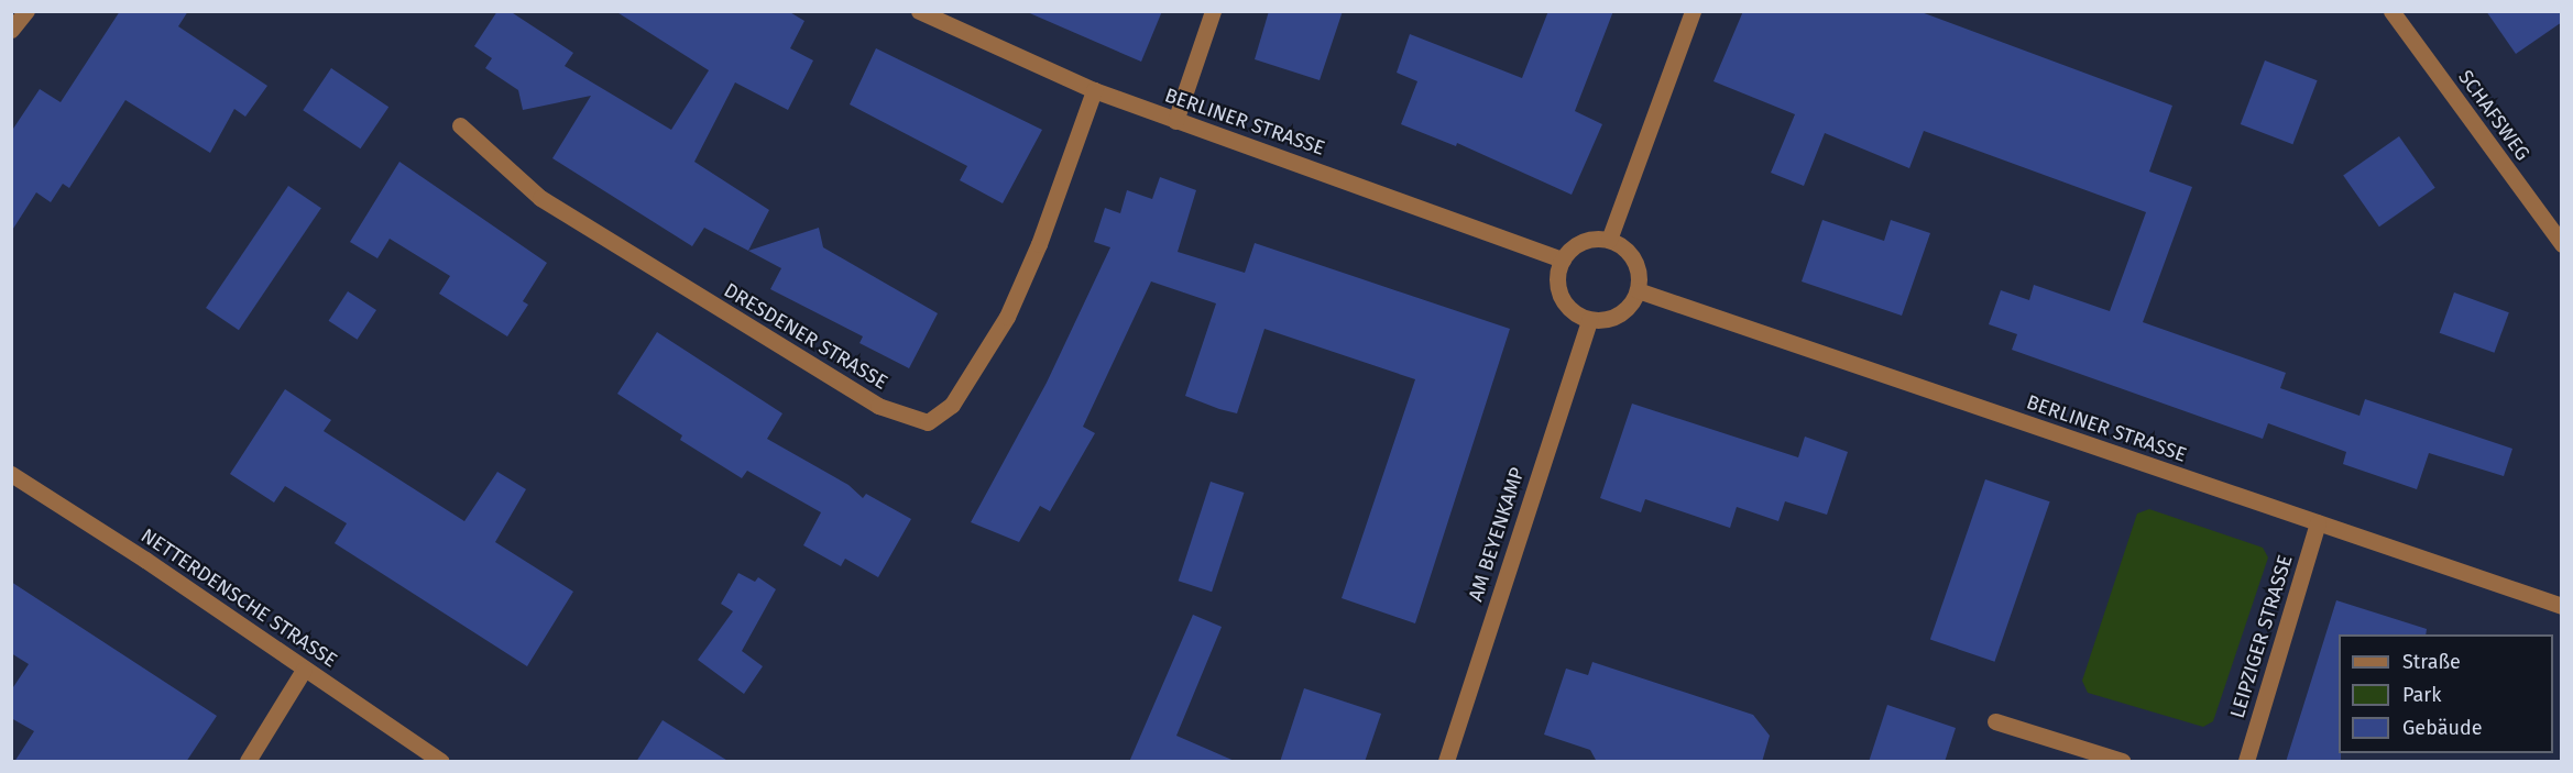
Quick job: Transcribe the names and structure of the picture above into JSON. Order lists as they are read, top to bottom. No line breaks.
{"streets":{"street":["SCHAFSWEG","BERLINER STRASSE","DRESDENER STRASSE","AM BEYENKAMP","NETTERDENSCHE STRASSE","LEIPZIGER STRASSE"]},"crossings":[["BERLINER STRASSE","DRESDENER STRASSE"],["BERLINER STRASSE","AM BEYENKAMP"],["BERLINER STRASSE","LEIPZIGER STRASSE"]],"legend":["Straße","Park","Gebäude"]}
